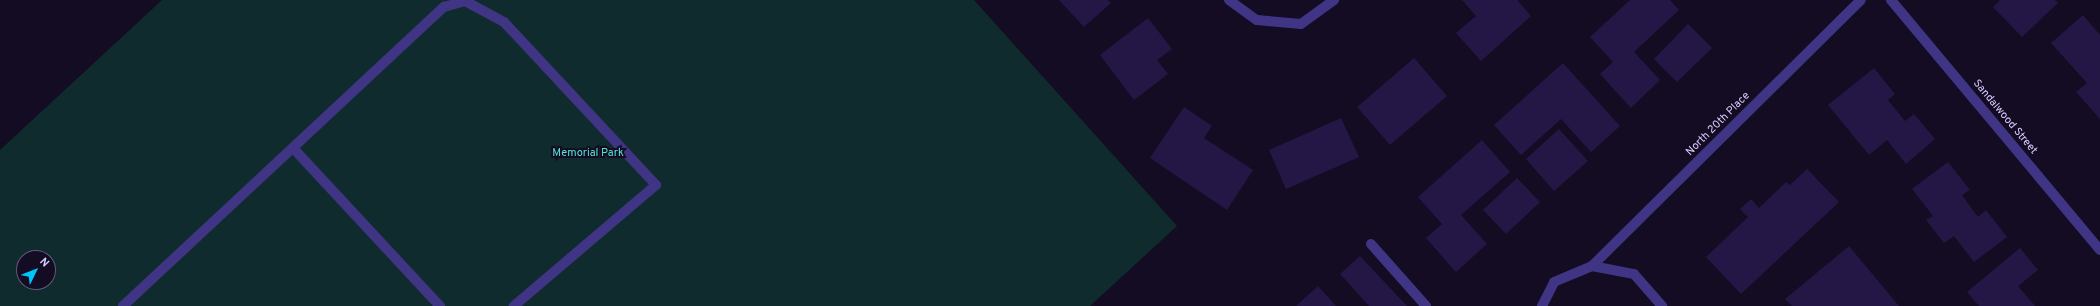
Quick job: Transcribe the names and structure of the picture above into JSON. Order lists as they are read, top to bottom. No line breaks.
{"streets":{"street":["Sandalwood Street","North 20th Place"]},"parks":["Memorial Park"],"north":"top right"}
